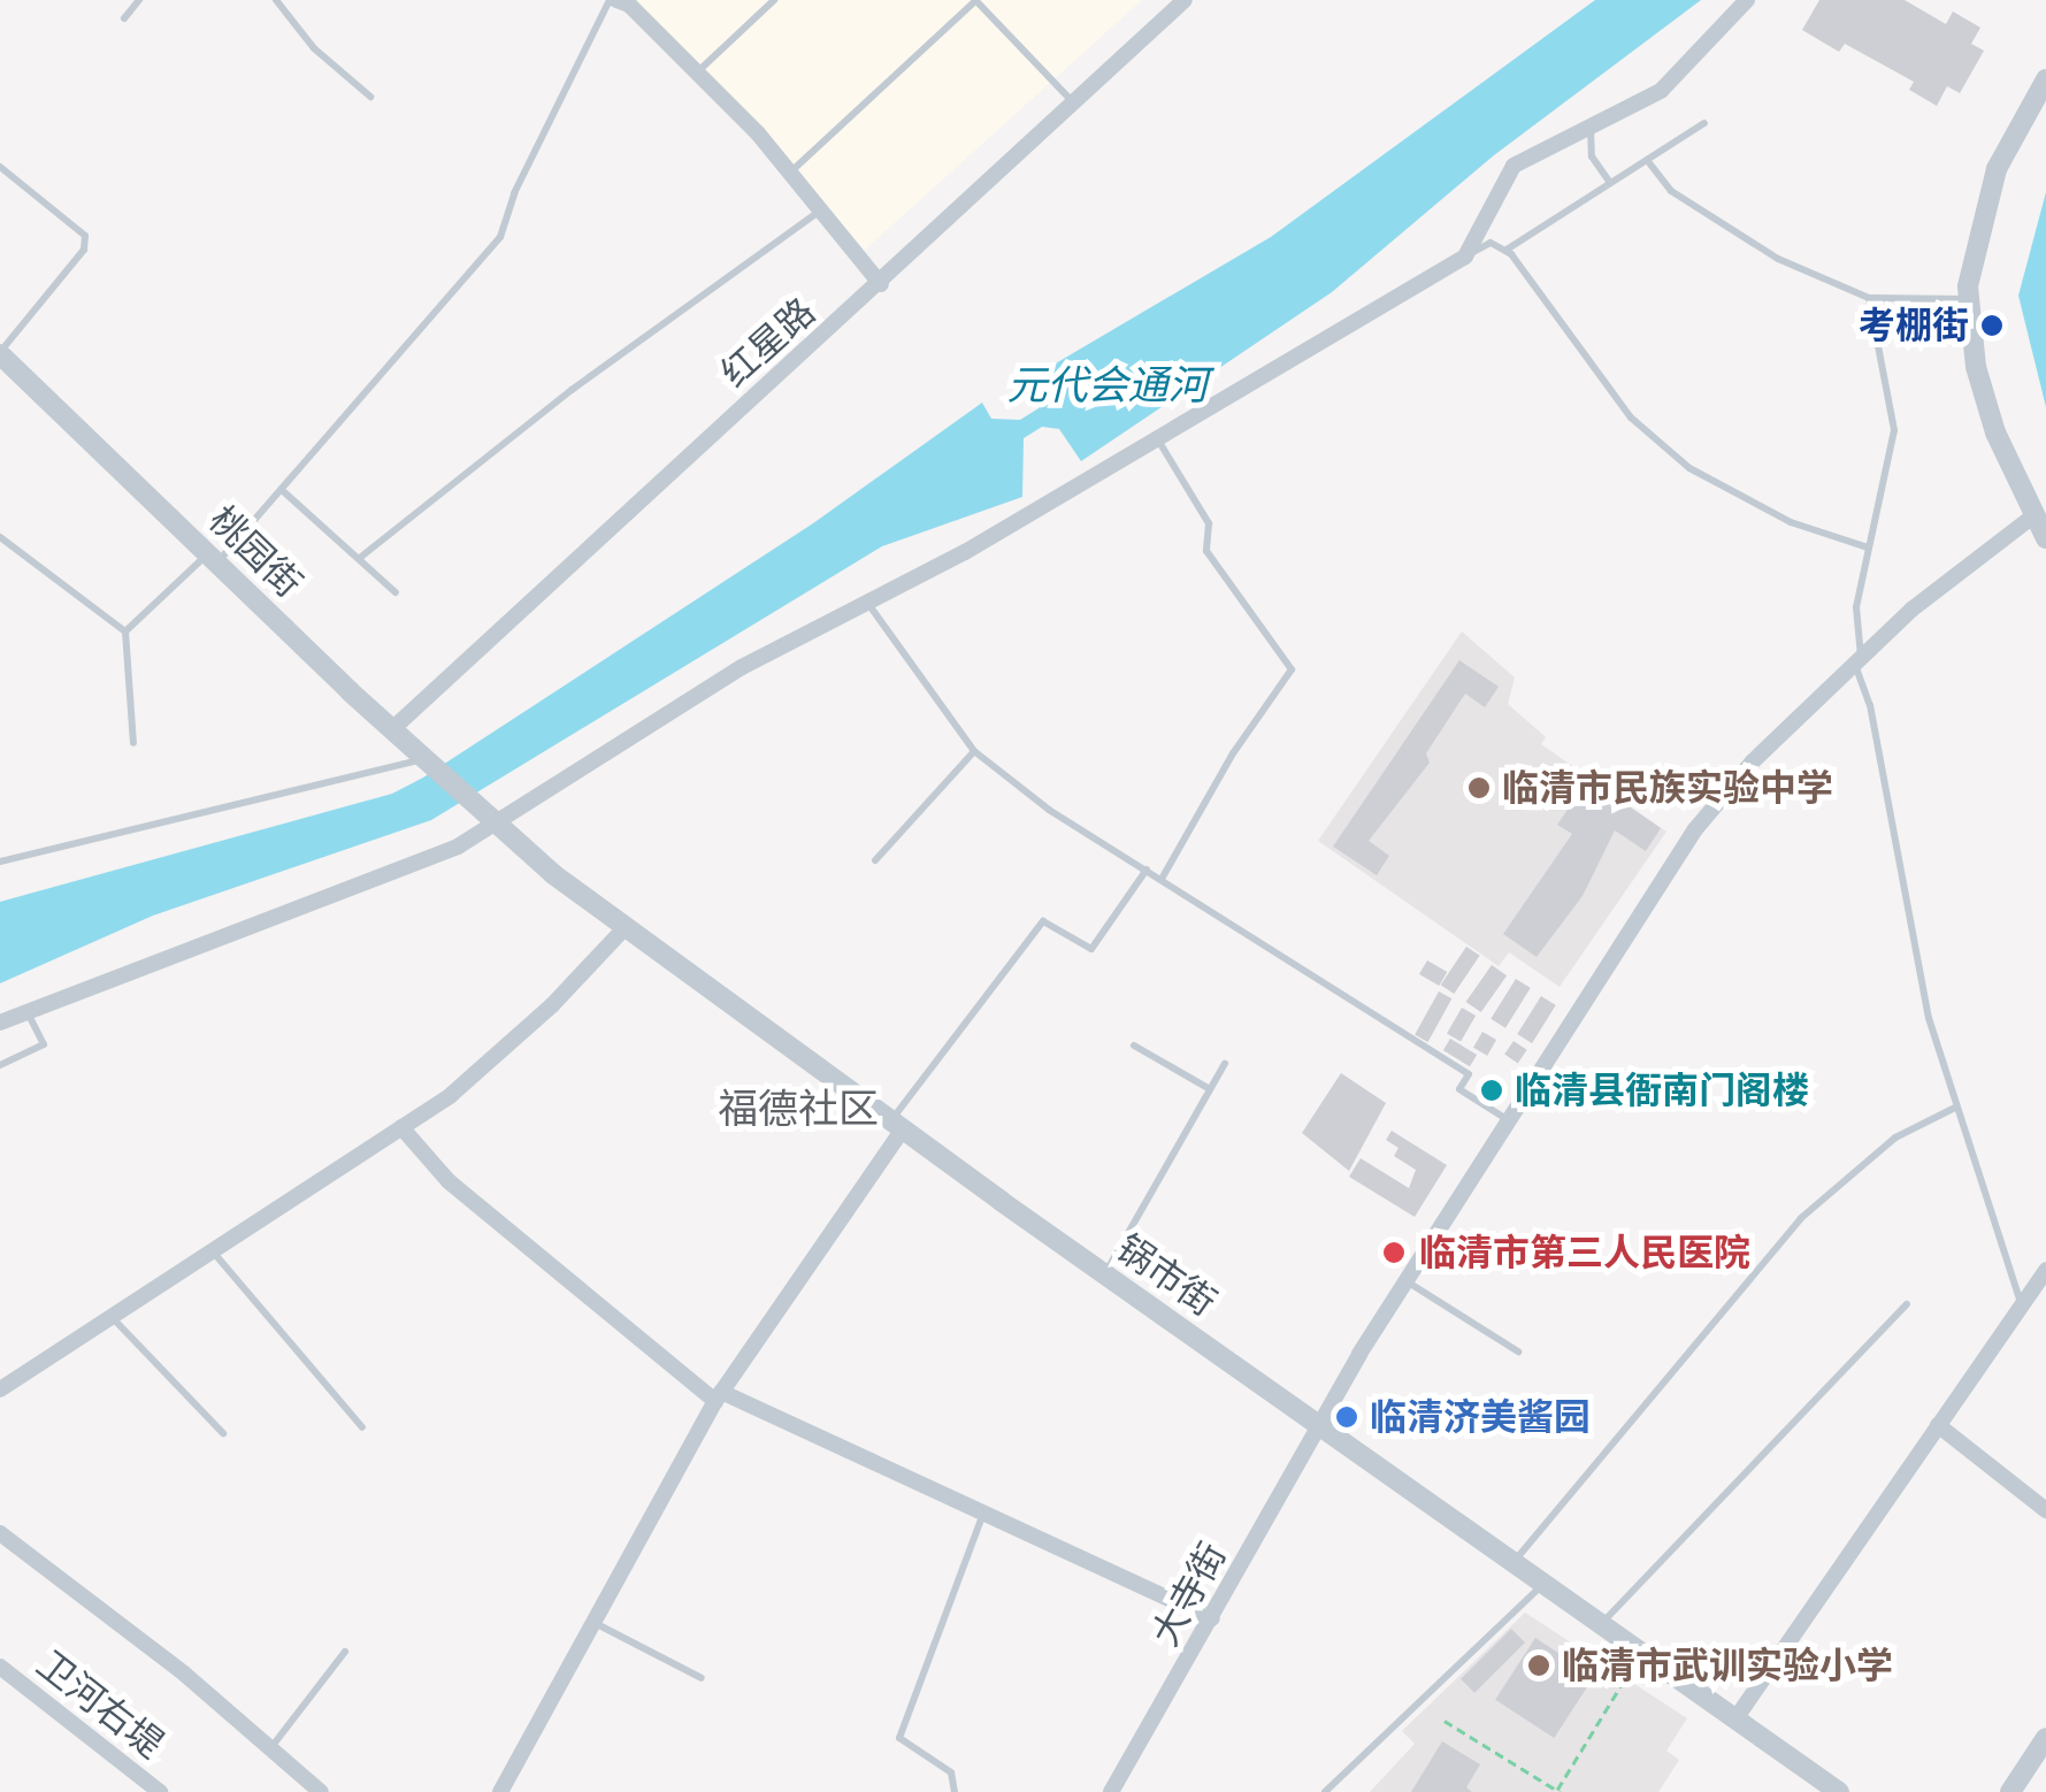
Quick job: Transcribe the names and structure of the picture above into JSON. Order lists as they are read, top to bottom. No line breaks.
{"streets":{"street":["红星路","桃园街","锅市街","大寺街","卫河右堤"]},"crossings":[["红星路","桃园街"],["桃园街","锅市街"],["锅市街","大寺街"]],"districts":["福德社区"],"water":["元代会通河"],"places":["考棚街","临清市民族实验中学","临清县衙南门阁楼","临清市第三人民医院","临清济美酱园","临清市武训实验小学"]}
